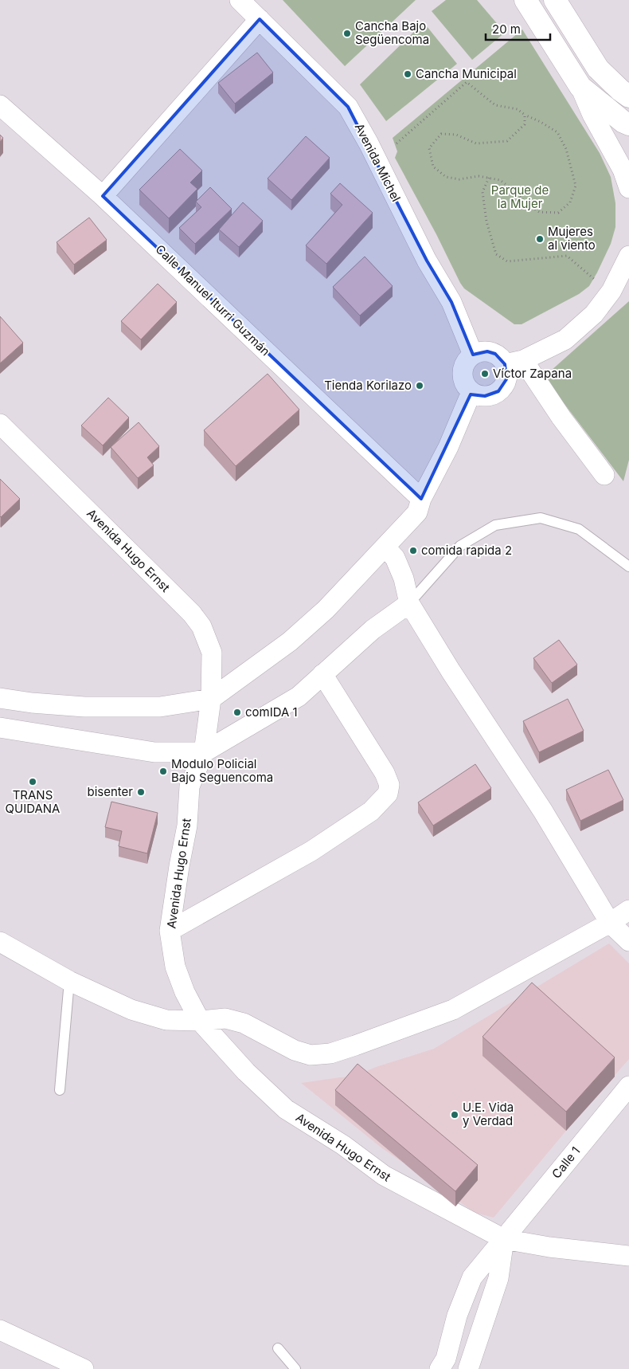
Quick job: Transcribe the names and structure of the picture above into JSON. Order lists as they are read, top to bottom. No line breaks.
{"streets":{"street":["Avenida Michel","Calle Manuel Iturri Guzmán","Avenida Hugo Ernst","Calle 1"]},"crossings":[["Avenida Hugo Ernst","Calle 1"]],"parks":["Parque de la Mujer"],"places":["Cancha Bajo Següencoma","Cancha Municipal","Mujeres al viento","Víctor Zapana","Tienda Korilazo","comida rapida 2","comIDA 1","Modulo Policial Bajo Seguencoma","TRANS QUIDANA","bisenter","U.E. Vida y Verdad"],"scale_bar":"20 m"}
